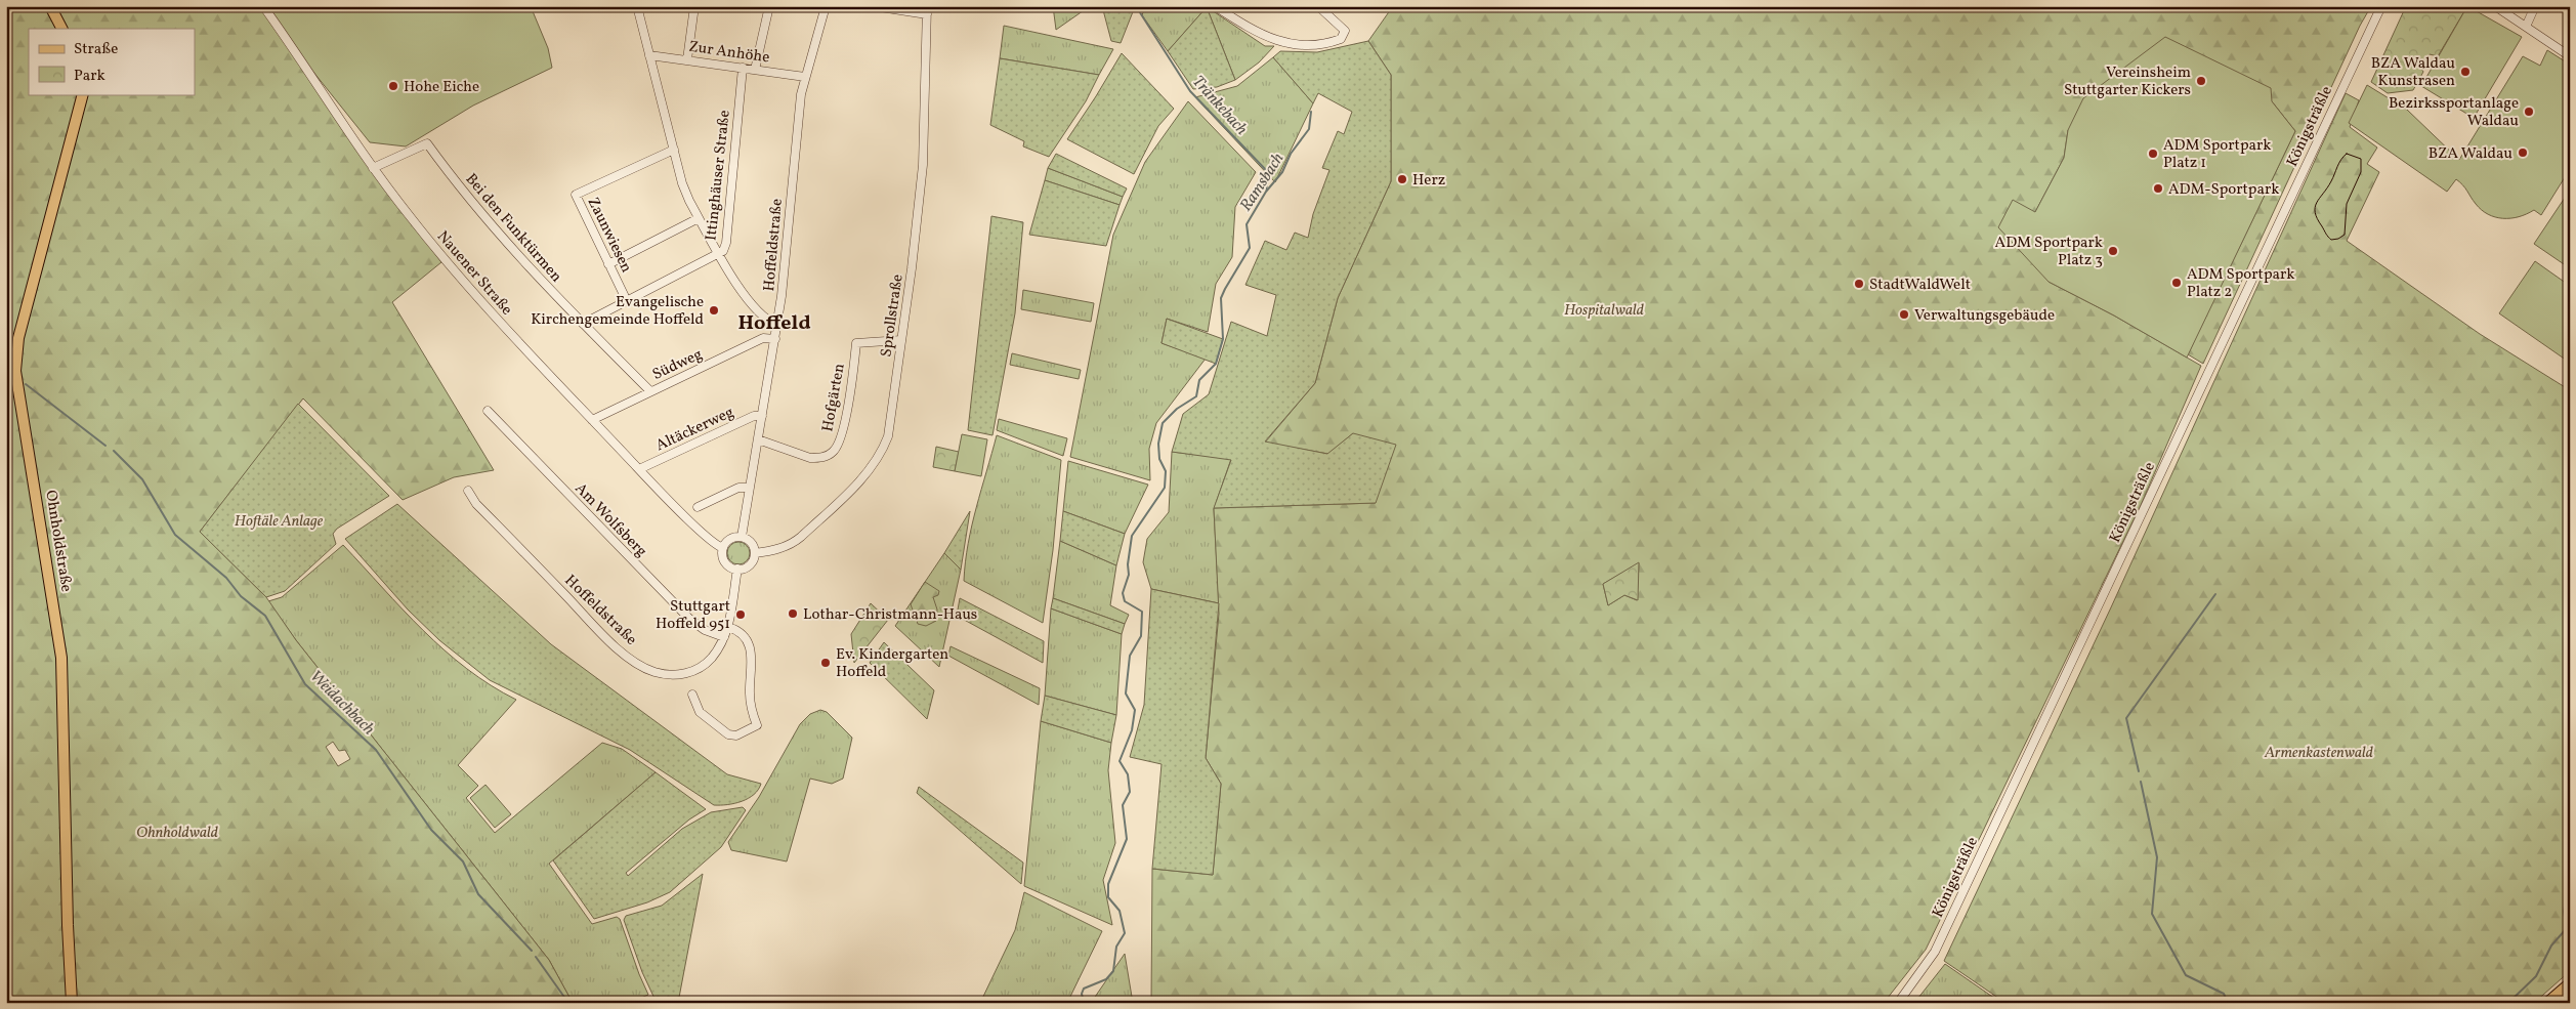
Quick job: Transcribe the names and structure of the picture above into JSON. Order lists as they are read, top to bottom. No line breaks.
{"streets":{"main road":["Ohnholdstraße"],"street":["Zur Anhöhe","Königsträßle","Ittinghäuser Straße","Bei den Funktürmen","Zaunwiesen","Hoffeldstraße","Nauener Straße","Sprollstraße","Südweg","Hofgärten","Altäckerweg","Am Wolfsberg"]},"crossings":[["Zur Anhöhe","Ittinghäuser Straße"],["Zur Anhöhe","Hoffeldstraße"],["Ittinghäuser Straße","Bei den Funktürmen"],["Ittinghäuser Straße","Zaunwiesen"],["Bei den Funktürmen","Nauener Straße"],["Bei den Funktürmen","Südweg"],["Hoffeldstraße","Nauener Straße"],["Hoffeldstraße","Sprollstraße"],["Hoffeldstraße","Südweg"],["Hoffeldstraße","Hofgärten"],["Hoffeldstraße","Altäckerweg"],["Hoffeldstraße","Am Wolfsberg"],["Nauener Straße","Sprollstraße"],["Nauener Straße","Südweg"],["Nauener Straße","Altäckerweg"],["Sprollstraße","Hofgärten"]],"districts":["Hoffeld"],"water":["Tränkebach","Ramsbach","Weidachbach"],"parks":["Hospitalwald","Hoftäle Anlage","Armenkastenwald","Ohnholdwald"],"places":["BZA Waldau Kunstrasen","Vereinsheim Stuttgarter Kickers","Hohe Eiche","Bezirkssportanlage Waldau","BZA Waldau","ADM Sportpark Platz 1","Herz","ADM-Sportpark","ADM Sportpark Platz 3","ADM Sportpark Platz 2","StadtWaldWelt","Evangelische Kirchengemeinde Hoffeld","Verwaltungsgebäude","Lothar-Christmann-Haus","Stuttgart Hoffeld 951","Ev. Kindergarten Hoffeld"],"legend":["Straße","Park"]}
